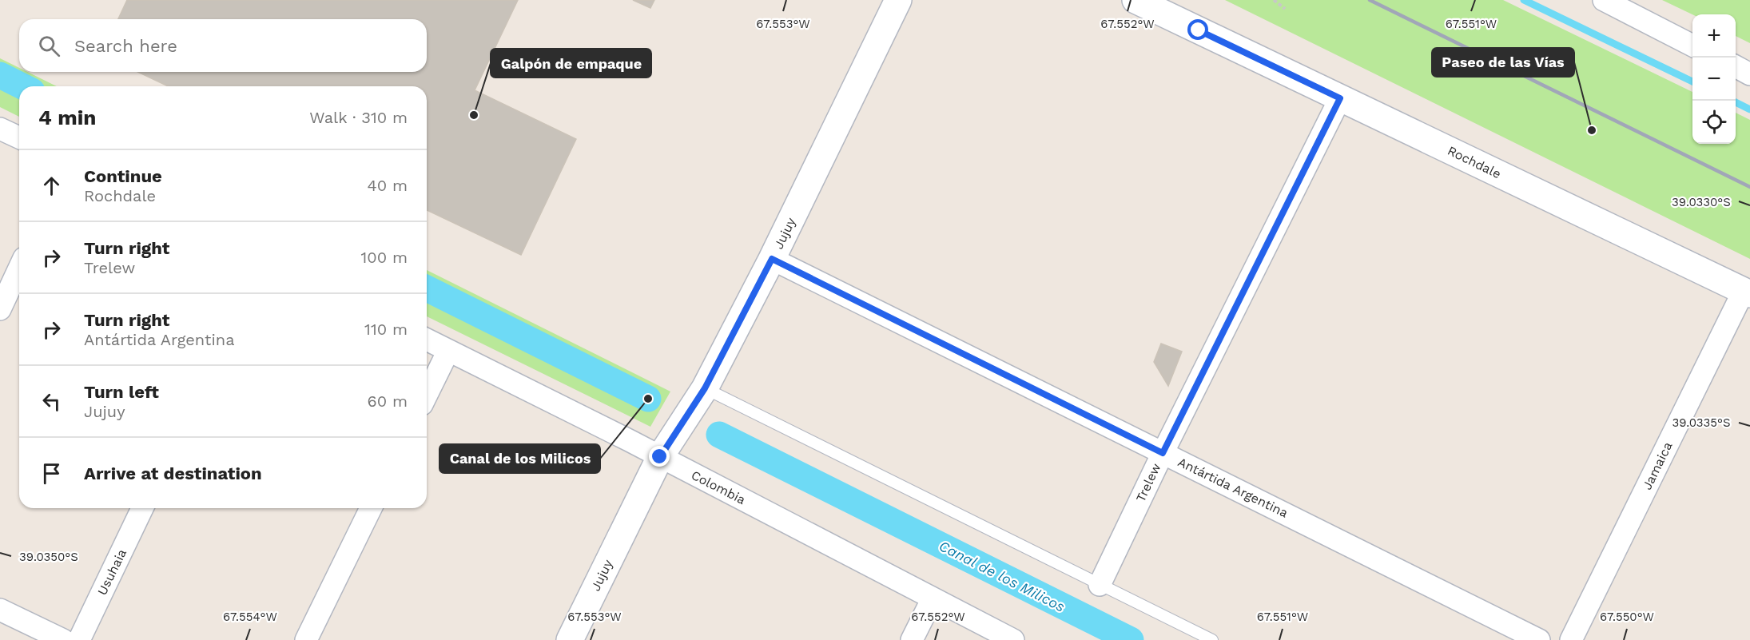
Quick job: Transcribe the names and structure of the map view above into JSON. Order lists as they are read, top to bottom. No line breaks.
{"streets":{"main road":["Rochdale","Jujuy"],"street":["Jamaica","Trelew","Colombia","Antártida Argentina","Usuhaia"]},"crossings":[["Rochdale","Jamaica"],["Rochdale","Trelew"],["Jujuy","Colombia"],["Jujuy","Antártida Argentina"],["Trelew","Antártida Argentina"]],"water":["Canal de los Milicos"],"places":["Galpón de empaque","Paseo de las Vías","Canal de los Milicos"],"page":{"map_buttons":["+","−"],"search":"Search here","heading":["4 min","Walk · 310 m"],"list":[["Continue","Rochdale","40 m"],["Turn right","Trelew","100 m"],["Turn right","Antártida Argentina","110 m"],["Turn left","Jujuy","60 m"],"Arrive at destination"]},"coordinates":["67.553°W","67.552°W","67.551°W","39.0330°S","39.0335°S","39.0350°S","67.554°W","67.550°W"]}
